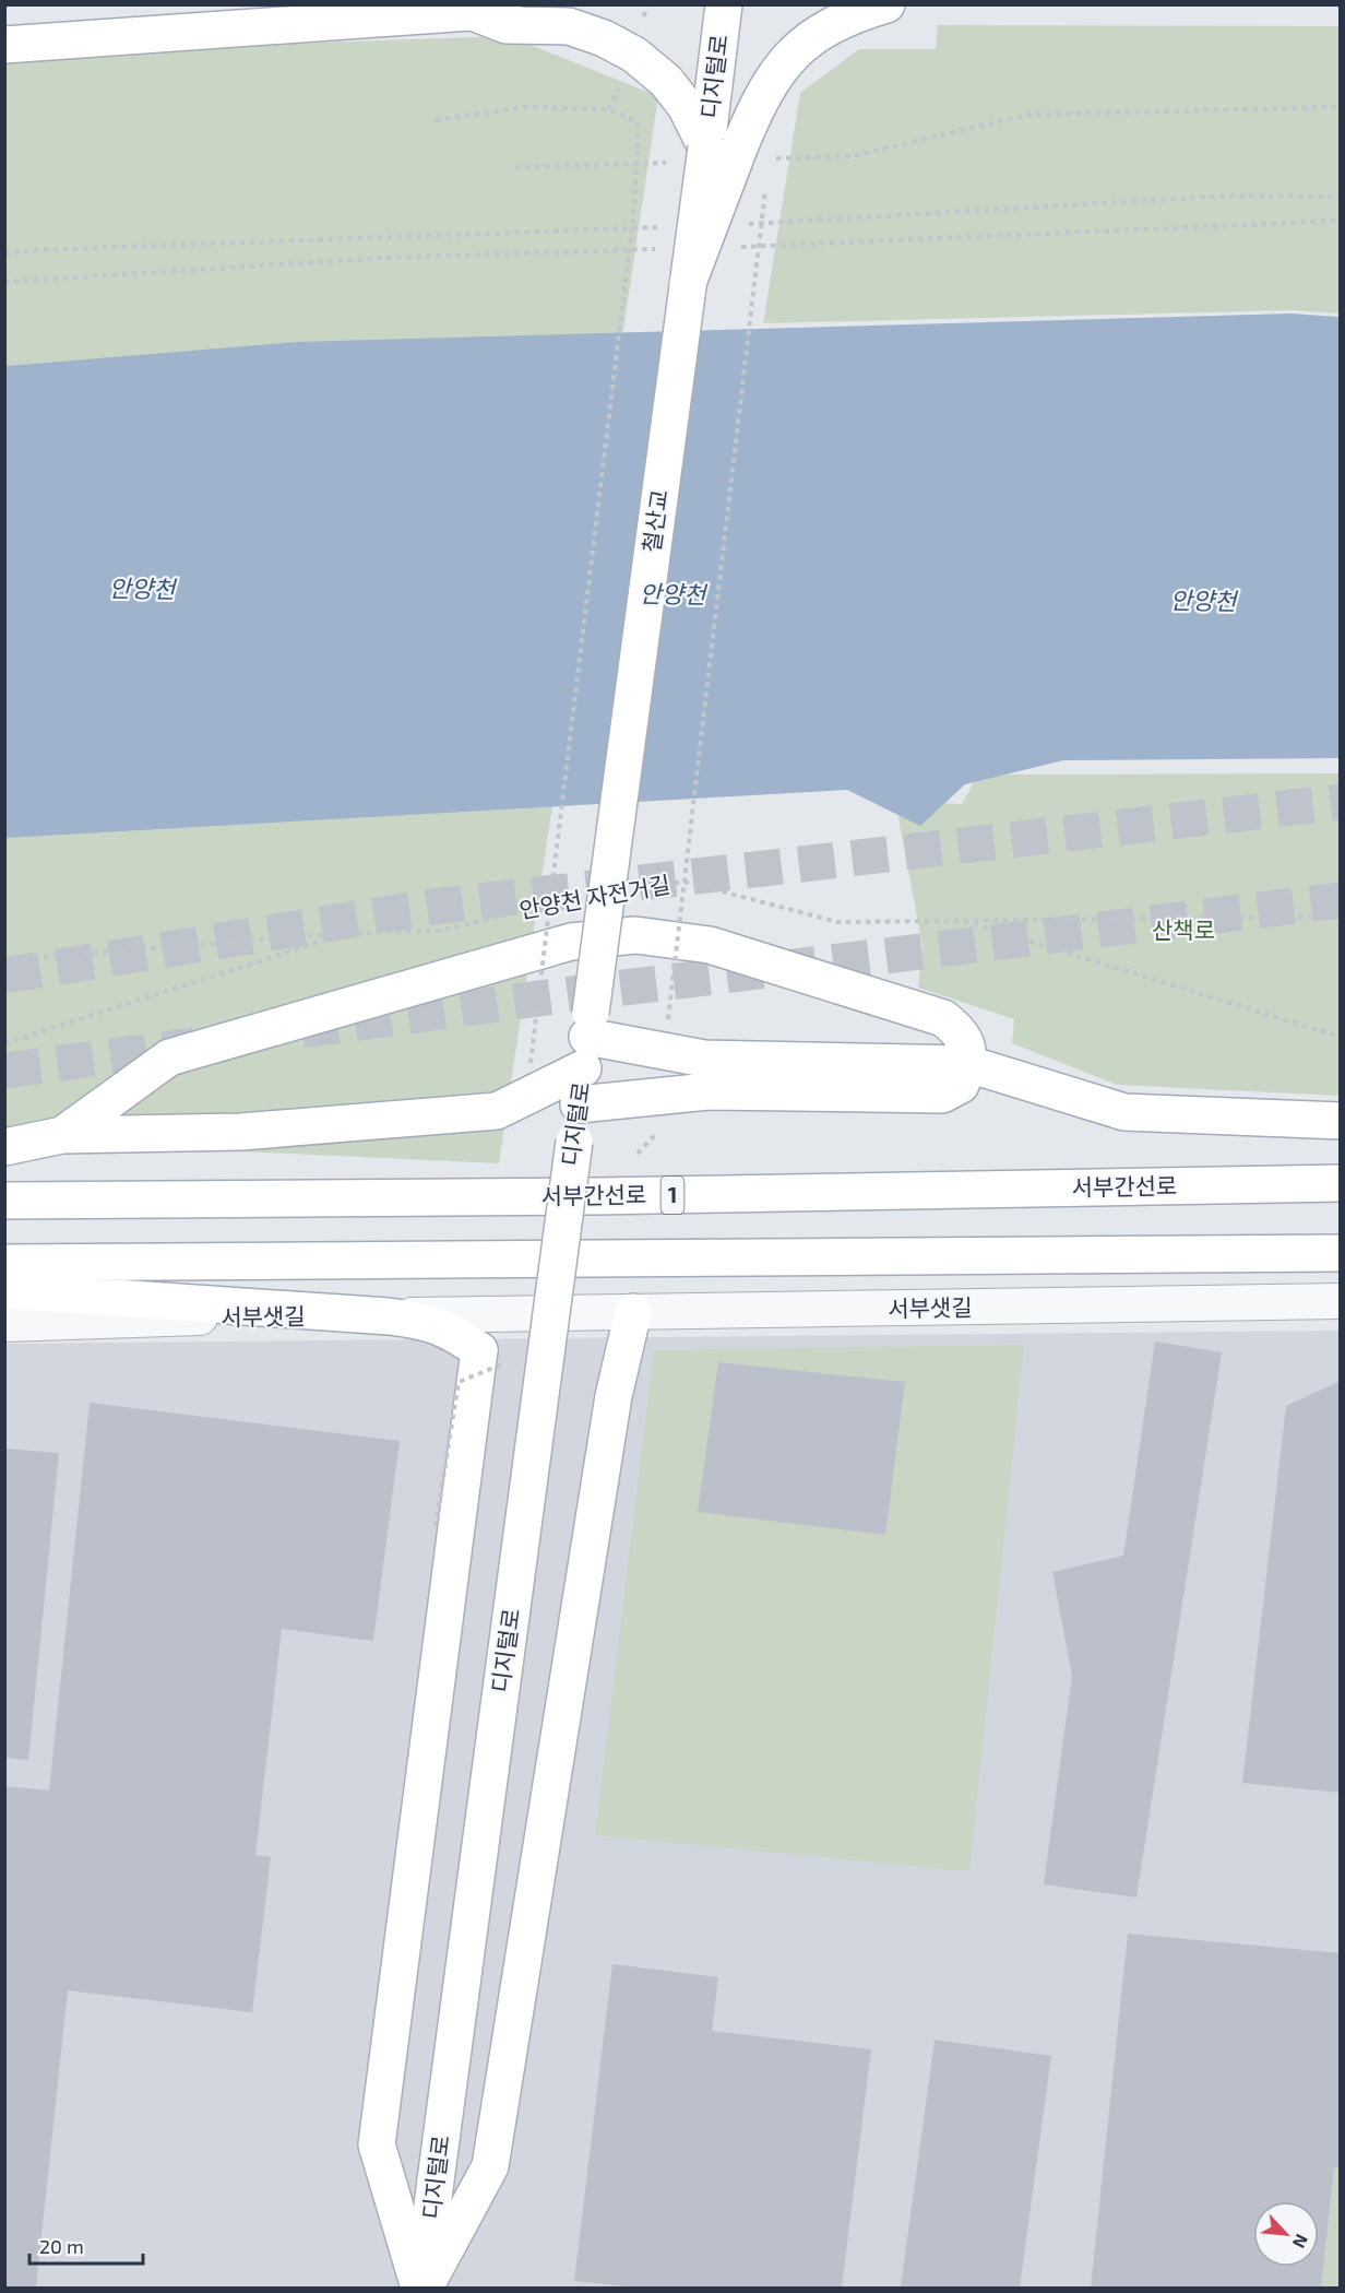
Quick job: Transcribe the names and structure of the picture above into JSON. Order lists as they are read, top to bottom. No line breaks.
{"streets":{"main road":["디지털로","철산교","서부간선로","1"],"street":["서부샛길"],"path":["안양천 자전거길"]},"crossings":[["디지털로","철산교"]],"water":["안양천"],"parks":["산책로"],"scale_bar":"20 m","north":"bottom right"}
